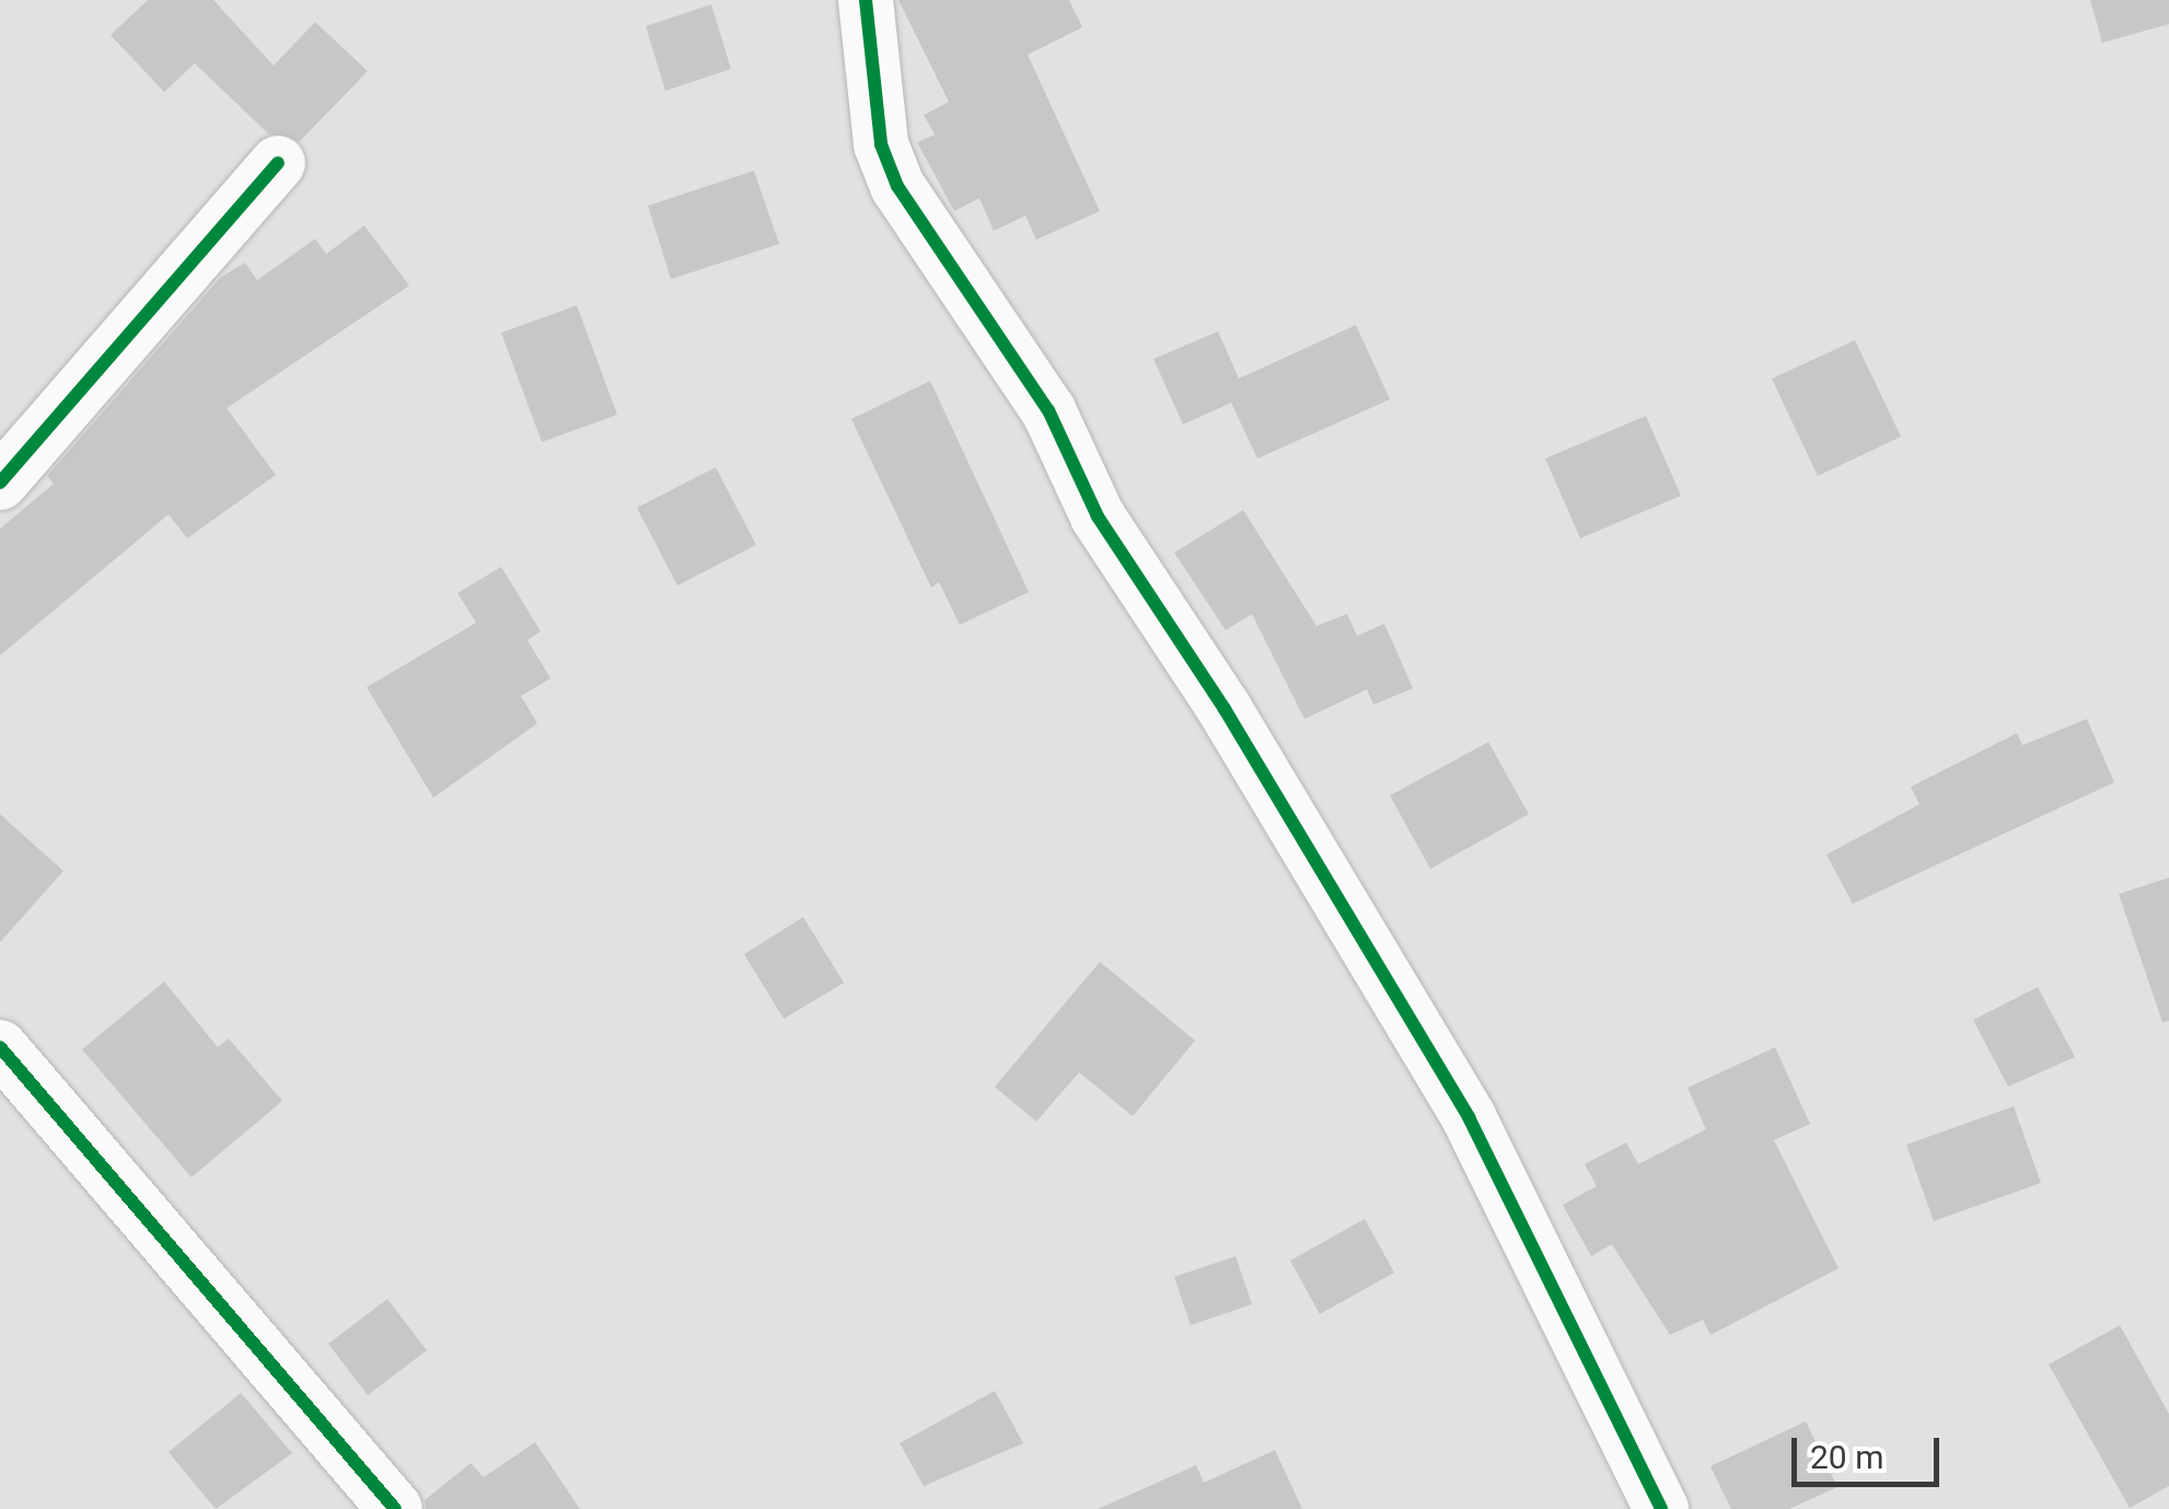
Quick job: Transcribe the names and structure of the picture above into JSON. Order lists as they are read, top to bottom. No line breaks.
{"scale_bar":"20 m"}
